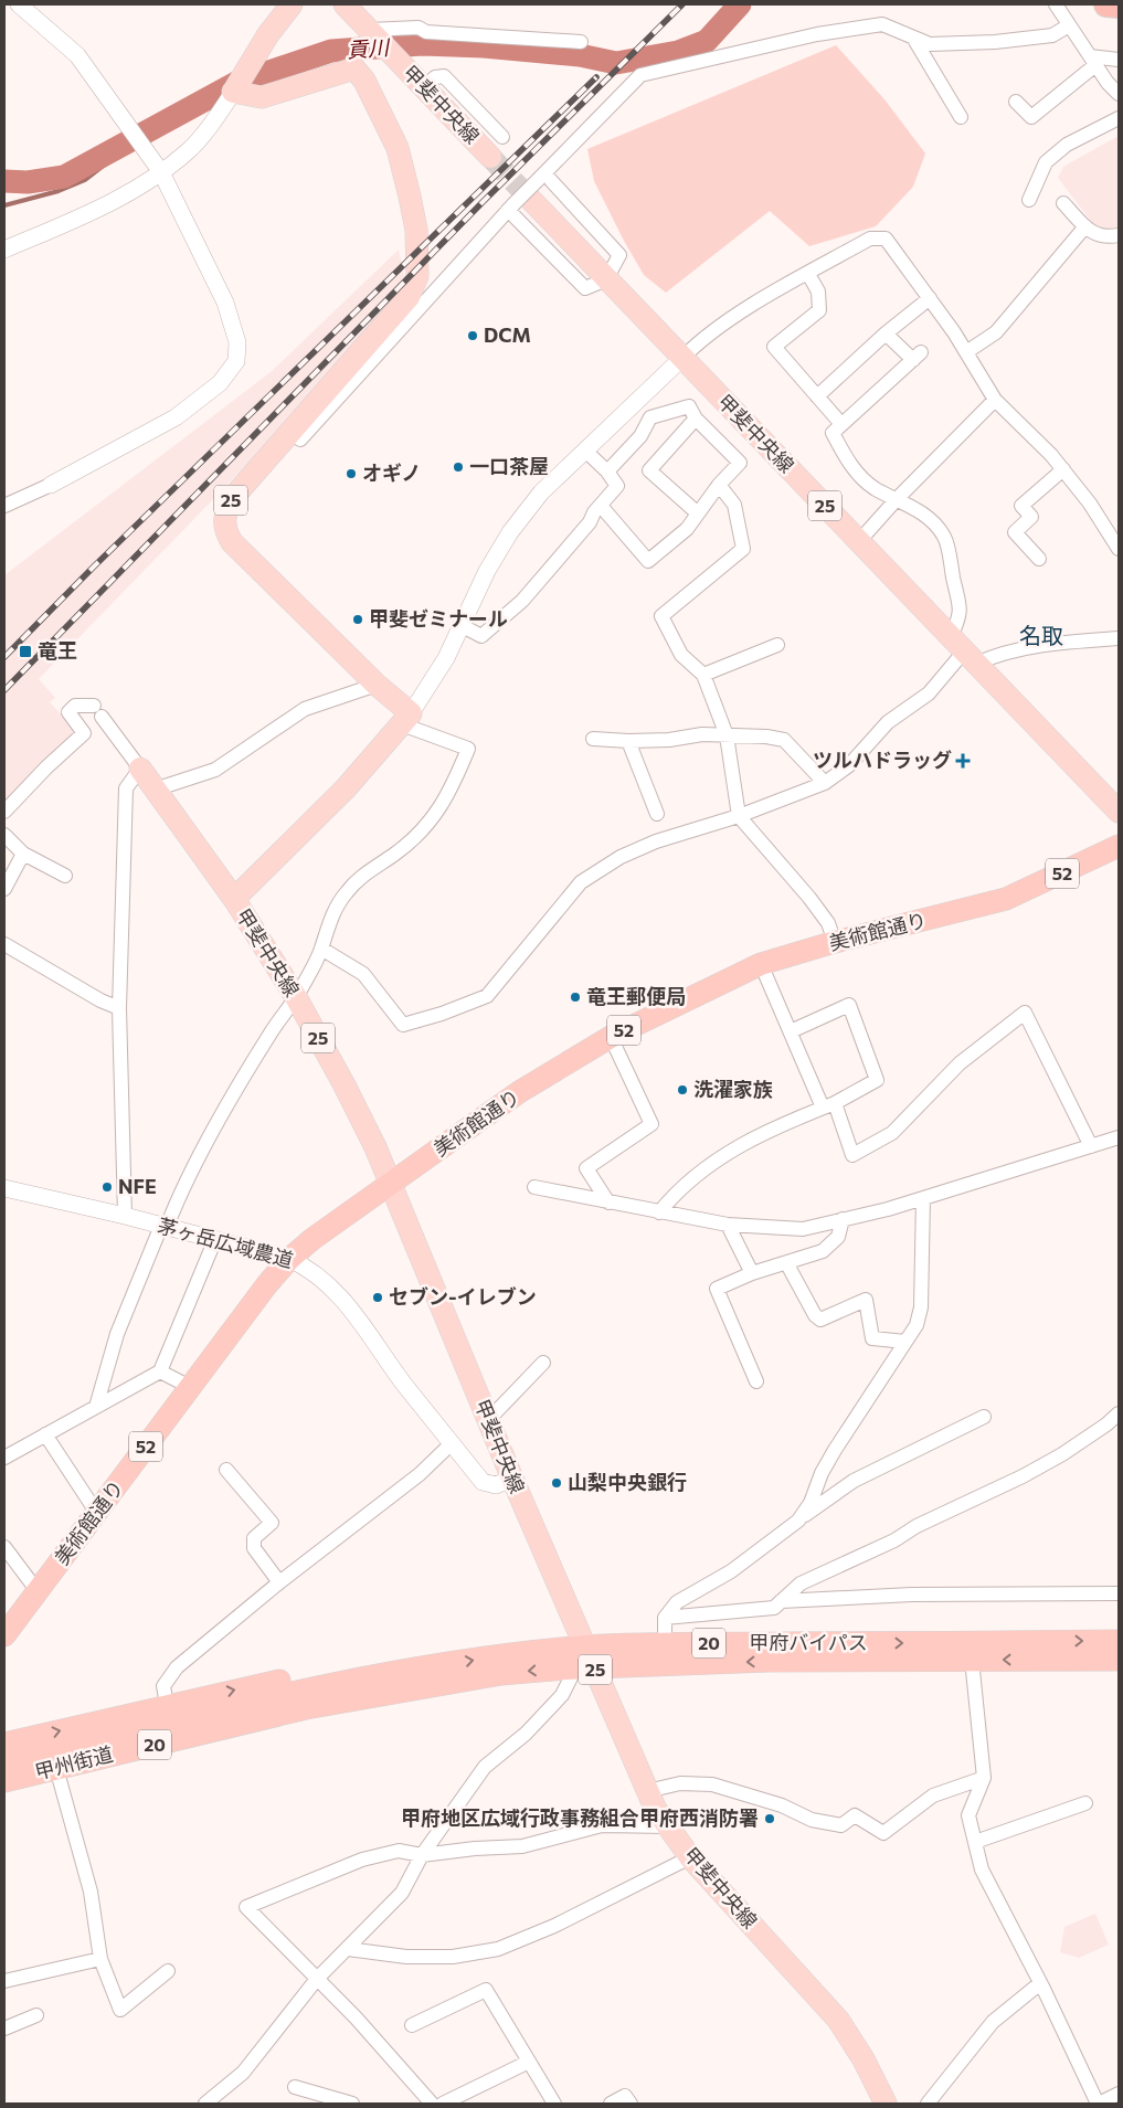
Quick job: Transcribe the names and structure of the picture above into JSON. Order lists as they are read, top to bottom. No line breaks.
{"streets":{"highway":["52","美術館通り","20","甲府バイパス","甲州街道"],"main road":["甲斐中央線","25"],"street":["茅ヶ岳広域農道"]},"crossings":[["甲斐中央線","美術館通り"],["甲斐中央線","茅ヶ岳広域農道"],["甲斐中央線","甲府バイパス"],["美術館通り","茅ヶ岳広域農道"],["甲府バイパス","甲州街道"]],"districts":["名取"],"water":["貢川"],"places":{"other":["DCM","一口茶屋","オギノ","甲斐ゼミナール","竜王郵便局","洗濯家族","NFE","セブン-イレブン","山梨中央銀行","甲府地区広域行政事務組合甲府西消防署"],"transit":["竜王"],"health":["ツルハドラッグ"]}}
